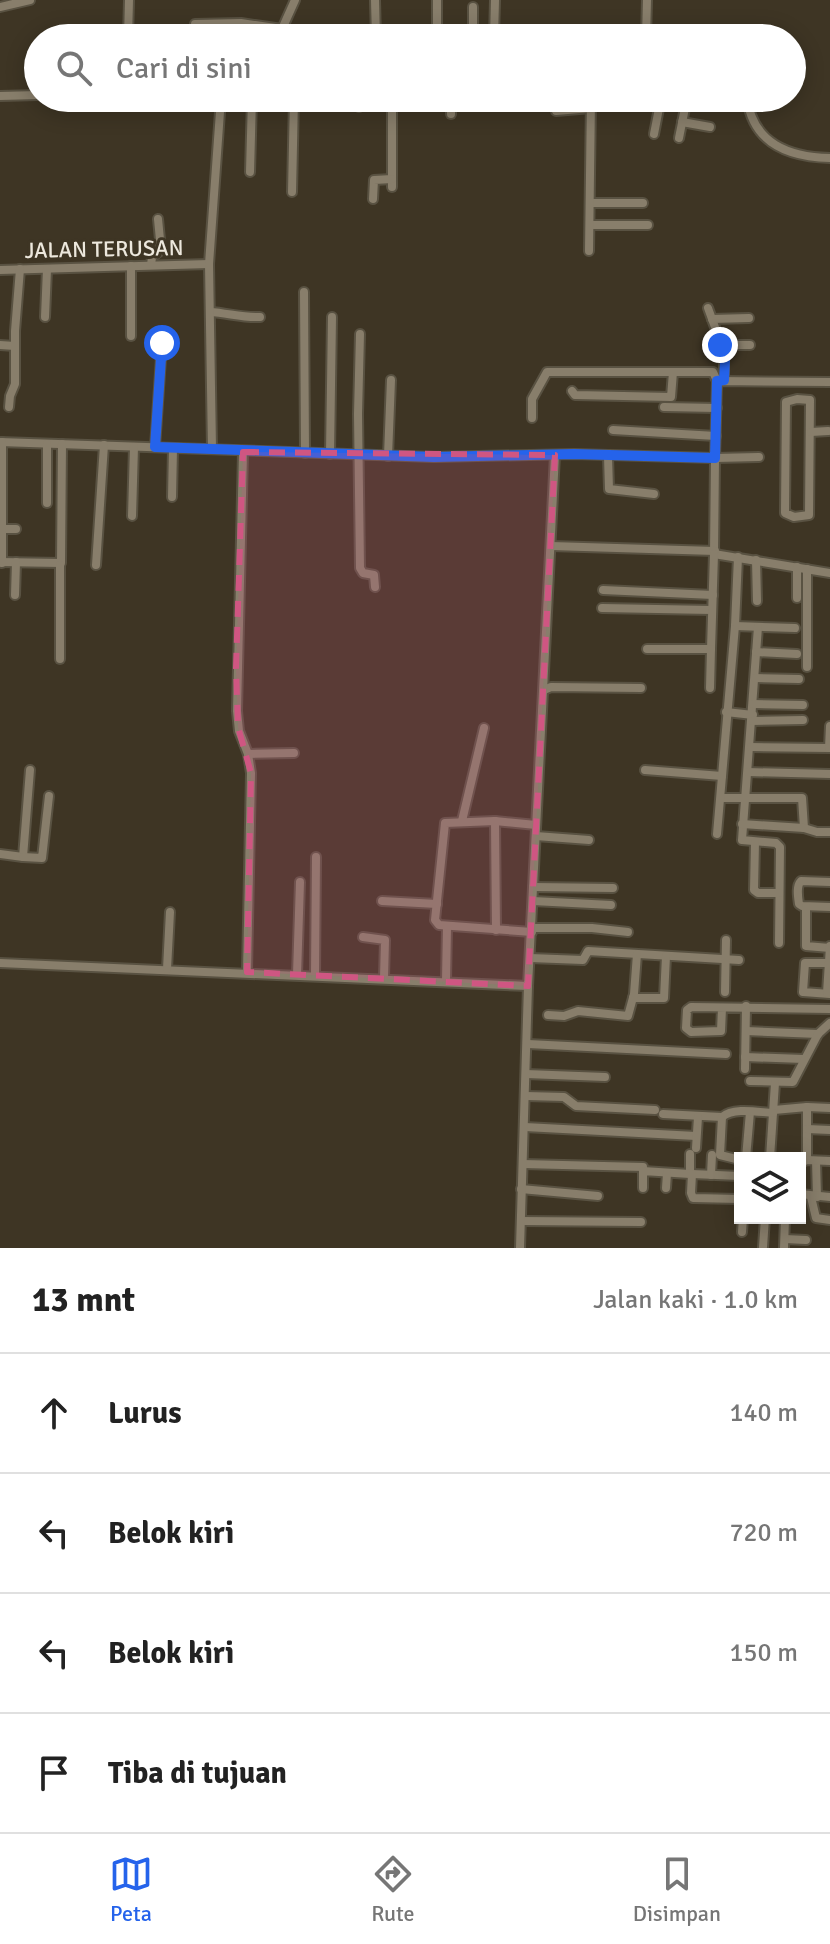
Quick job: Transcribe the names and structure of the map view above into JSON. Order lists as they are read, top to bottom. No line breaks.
{"streets":{"street":["JALAN TERUSAN"]},"page":{"search":"Cari di sini","heading":["13 mnt","Jalan kaki · 1.0 km"],"list":[["Lurus","140 m"],["Belok kiri","720 m"],["Belok kiri","150 m"],"Tiba di tujuan"],"nav":["Peta","Rute","Disimpan"]}}
